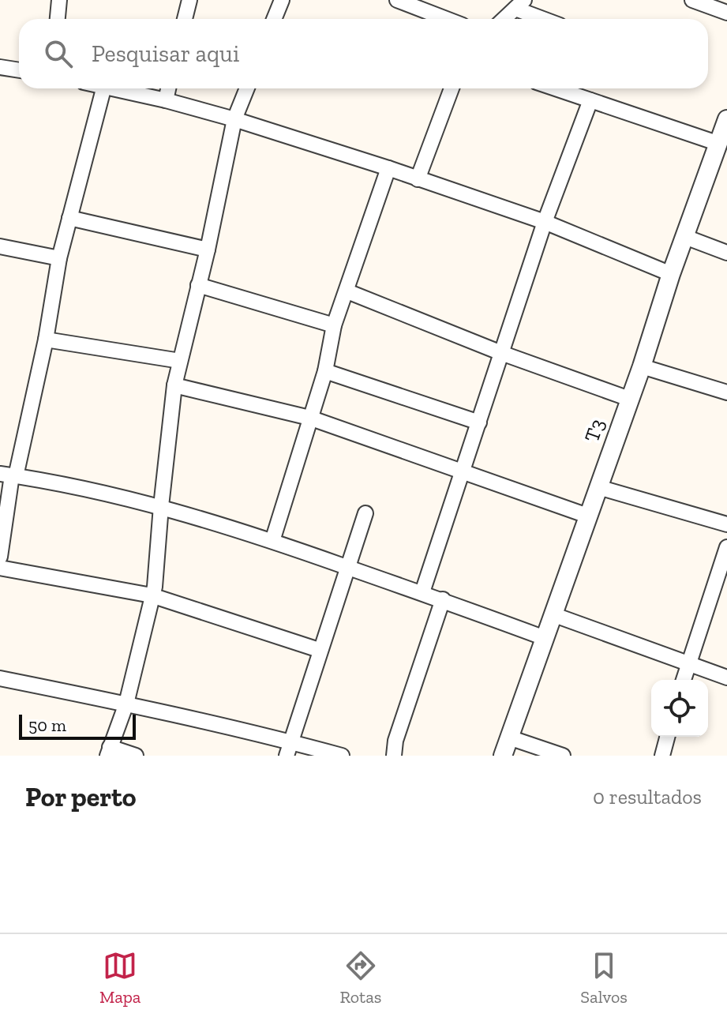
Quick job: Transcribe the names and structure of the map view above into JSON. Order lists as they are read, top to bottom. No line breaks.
{"streets":{"street":["T3"]},"scale_bar":"50 m","page":{"search":"Pesquisar aqui","scale":"50 m","heading":["Por perto","0 resultados"],"nav":["Mapa","Rotas","Salvos"]}}
